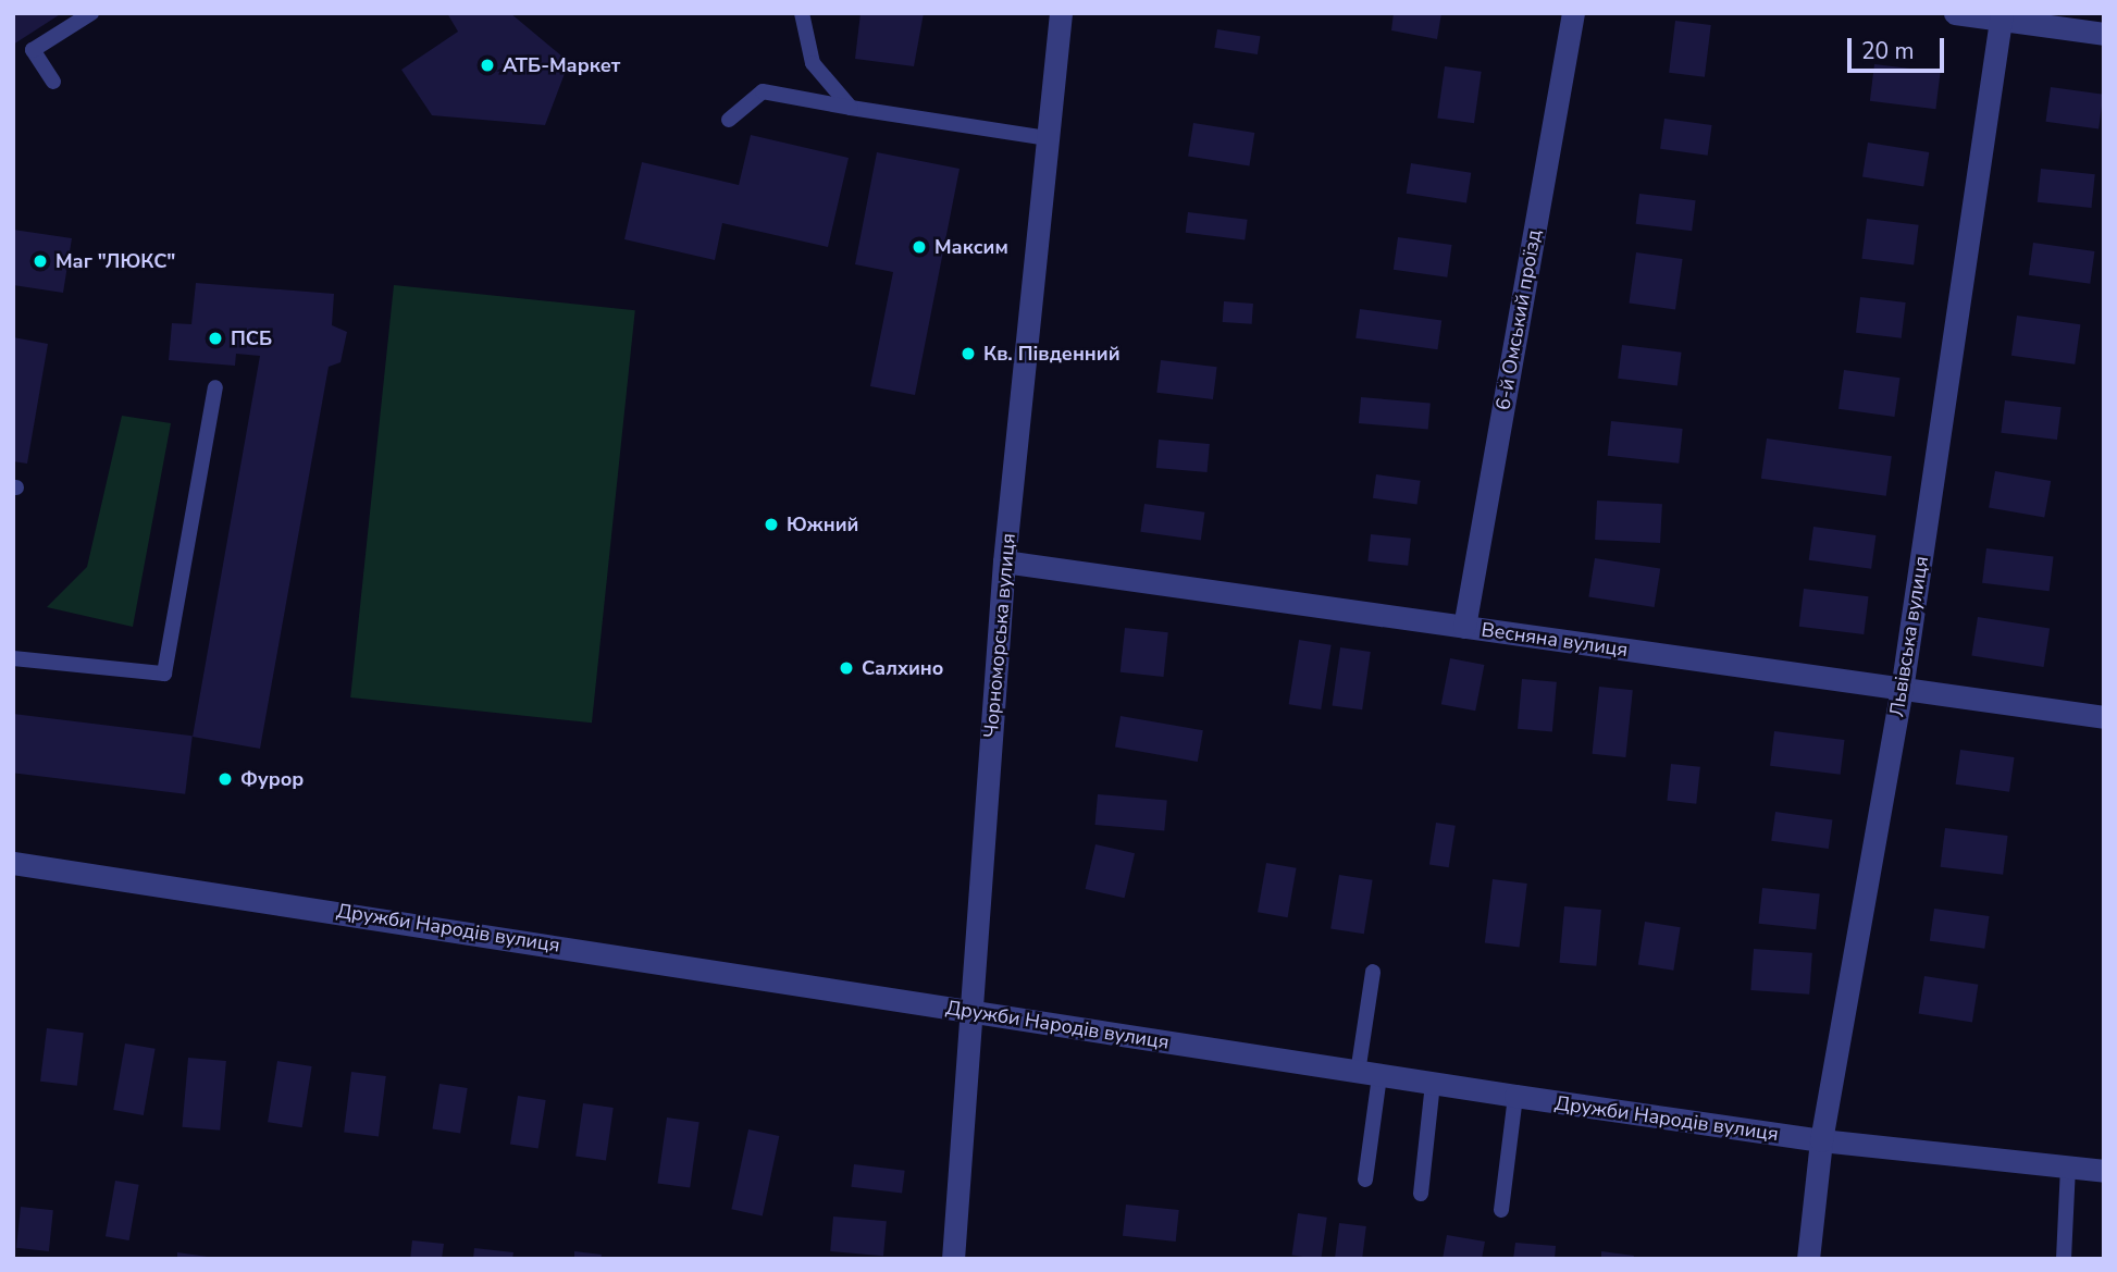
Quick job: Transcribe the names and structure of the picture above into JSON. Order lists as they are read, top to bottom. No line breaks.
{"streets":{"street":["6-й Омський проїзд","Чорноморська вулиця","Львівська вулиця","Весняна вулиця","Дружби Народів вулиця"]},"crossings":[["6-й Омський проїзд","Весняна вулиця"],["Чорноморська вулиця","Весняна вулиця"],["Чорноморська вулиця","Дружби Народів вулиця"],["Львівська вулиця","Весняна вулиця"],["Львівська вулиця","Дружби Народів вулиця"]],"places":["АТБ-Маркет","Максим","Маг \"ЛЮКС\"","ПСБ","Кв. Південний","Южний","Салхино","Фурор"],"scale_bar":"20 m"}
